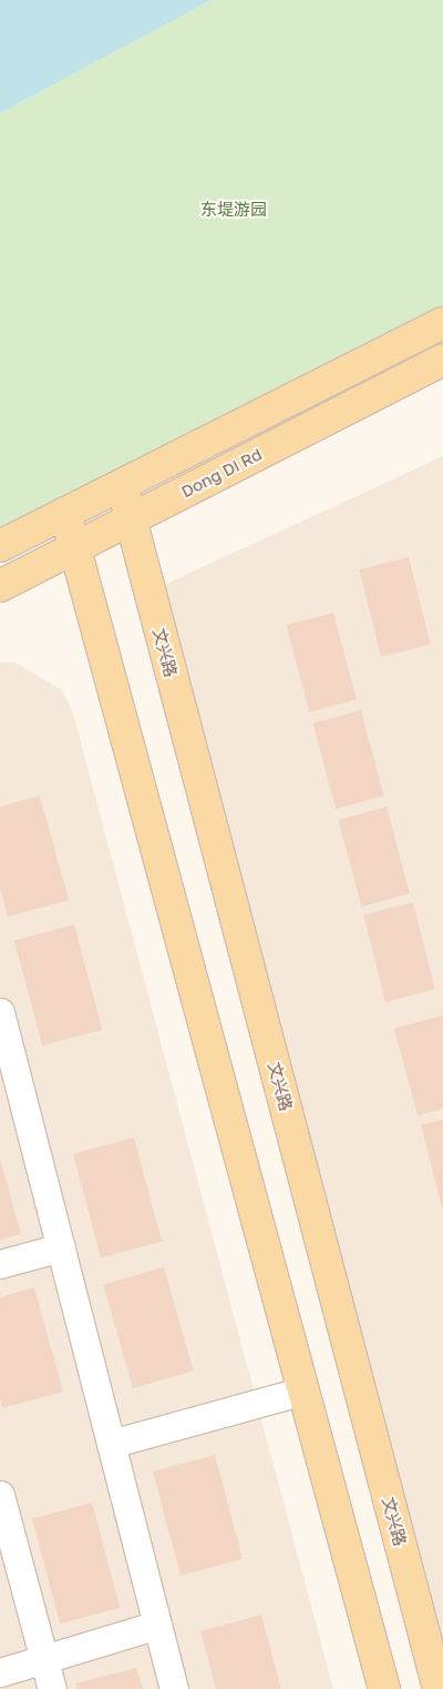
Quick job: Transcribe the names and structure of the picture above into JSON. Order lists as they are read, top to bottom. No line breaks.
{"streets":{"main road":["Dong Di Rd","文兴路"]},"crossings":[["Dong Di Rd","文兴路"]],"parks":["东堤游园"]}
